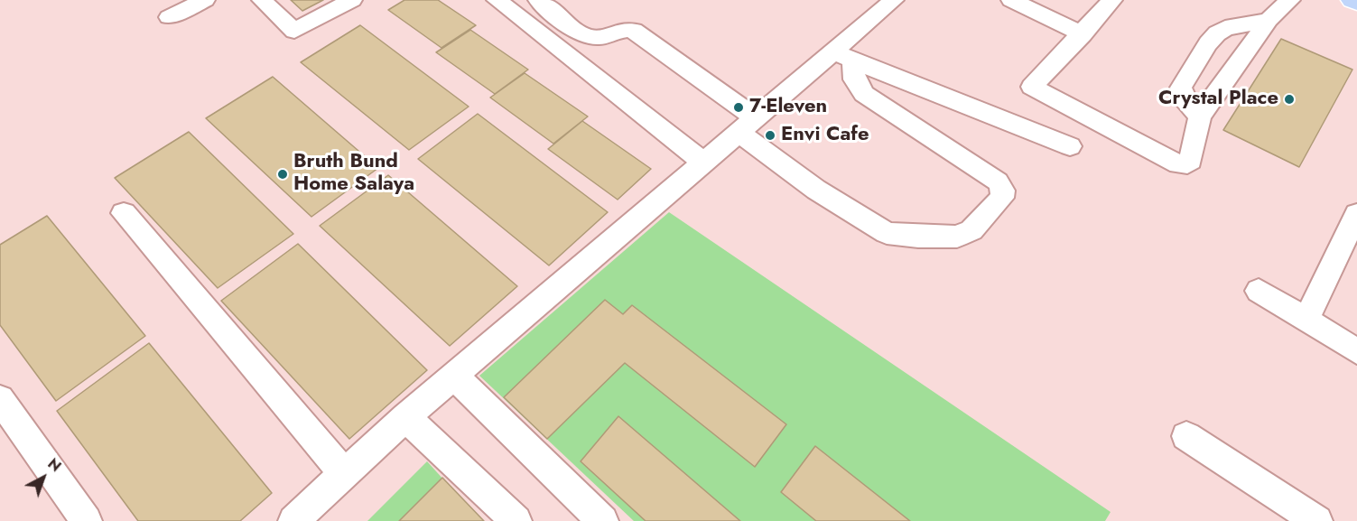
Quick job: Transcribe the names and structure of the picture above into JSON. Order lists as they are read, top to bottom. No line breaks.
{"places":["Crystal Place","7-Eleven","Envi Cafe","Bruth Bund Home Salaya"],"north":"top right"}
